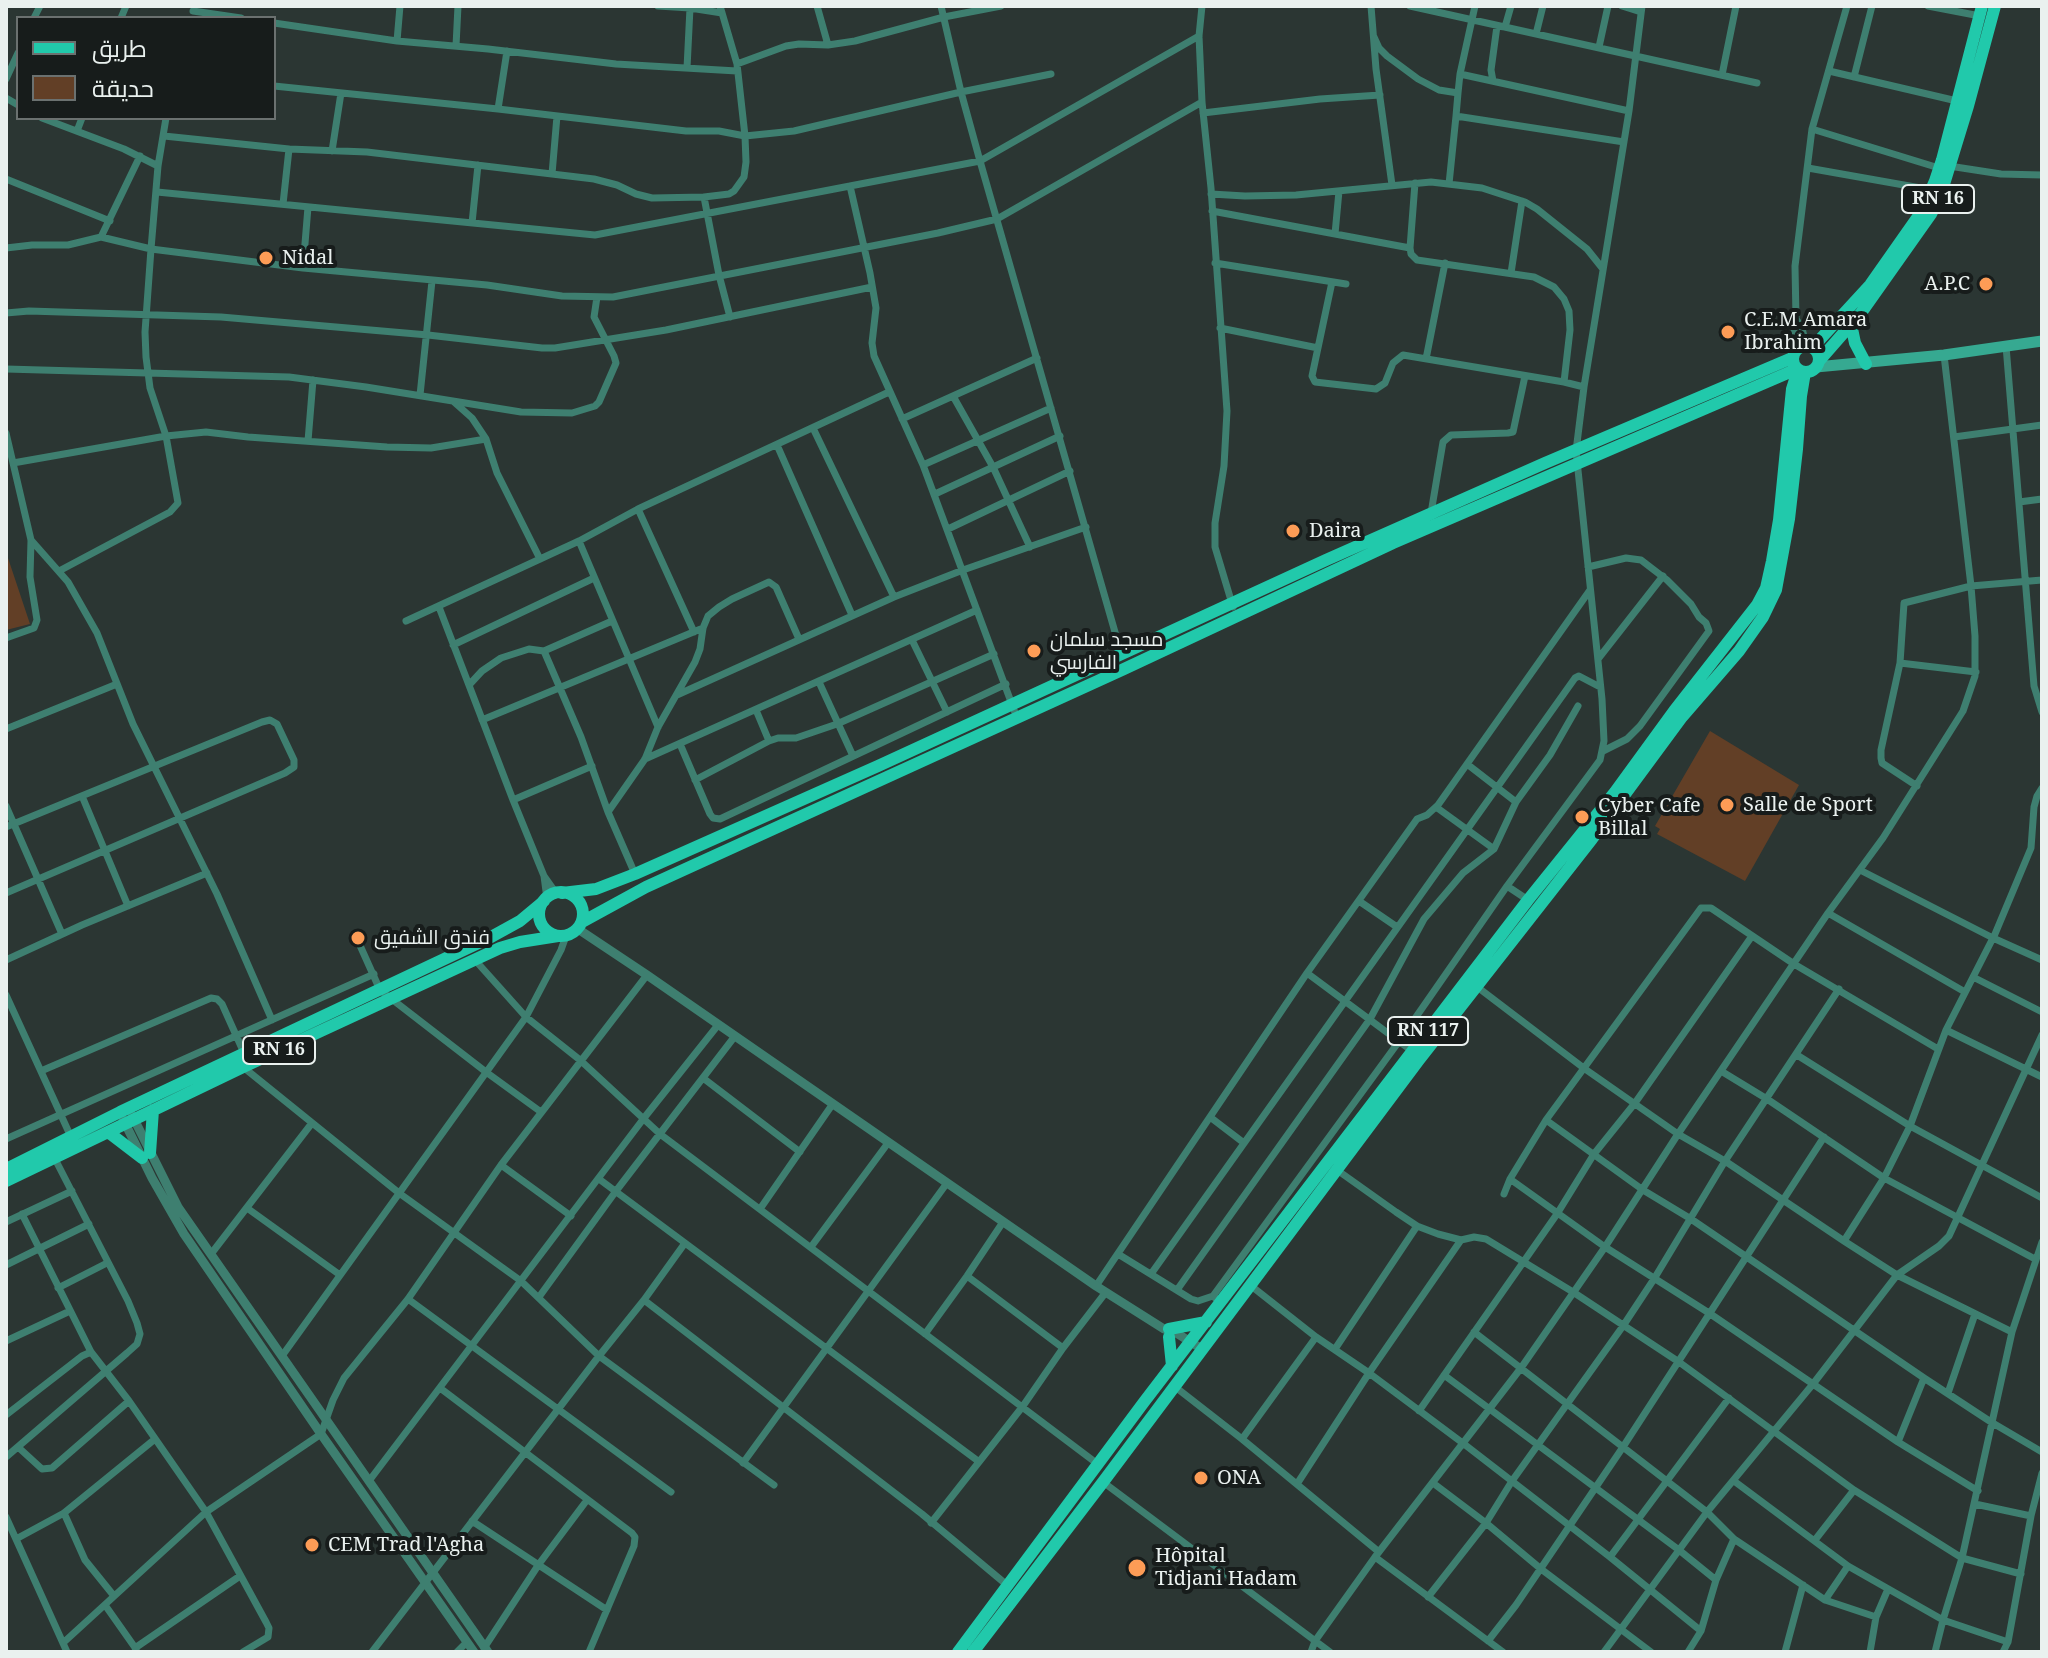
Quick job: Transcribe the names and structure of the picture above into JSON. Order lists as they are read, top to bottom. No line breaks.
{"streets":{"main road":["RN 16","RN 117"]},"crossings":[["RN 16","RN 117"]],"places":["Nidal","A.P.C","C.E.M Amara Ibrahim","Daira","مسجد سلمان الفارسي","Salle de Sport","Cyber Cafe Billal","فندق الشفيق","ONA","CEM Trad l'Agha","Hôpital Tidjani Hadam"],"legend":["طريق","حديقة"]}
